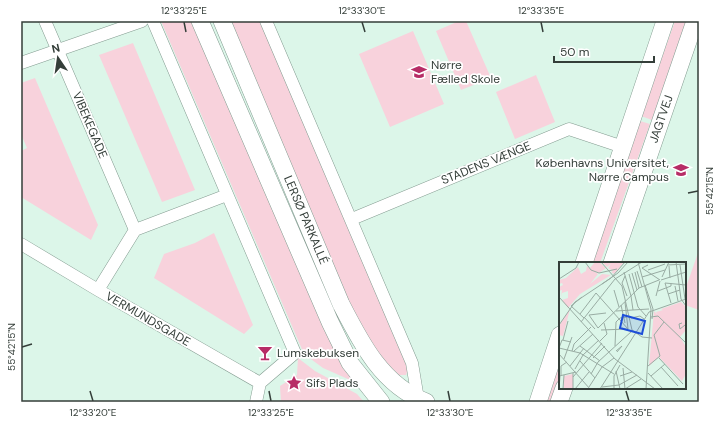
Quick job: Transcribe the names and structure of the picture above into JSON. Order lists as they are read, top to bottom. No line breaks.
{"streets":{"street":["JAGTVEJ","VIBEKEGADE","STADENS VÆNGE","LERSØ PARKALLÉ","VERMUNDSGADE"]},"crossings":[["STADENS VÆNGE","LERSØ PARKALLÉ"]],"places":{"school or university":["Nørre Fælled Skole","Københavns Universitet, Nørre Campus"],"bar":["Lumskebuksen"],"place":["Sifs Plads"]},"scale_bar":"50 m","north":"top","coordinates":["12°33'25\"E","12°33'30\"E","12°33'35\"E","55°42'15\"N","12°33'20\"E"]}
